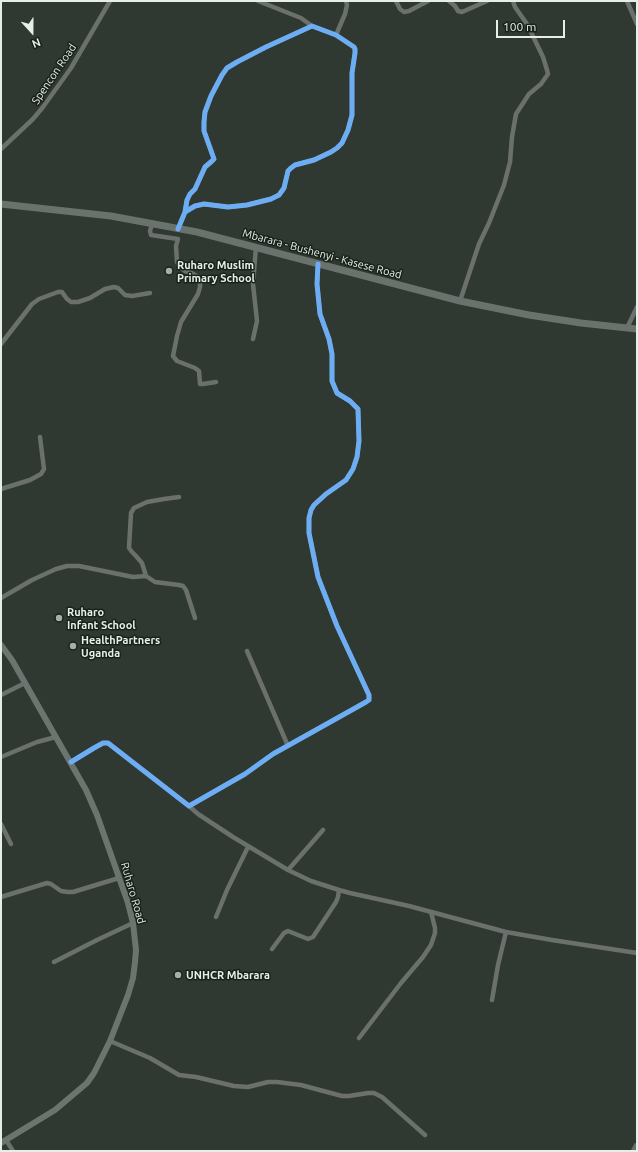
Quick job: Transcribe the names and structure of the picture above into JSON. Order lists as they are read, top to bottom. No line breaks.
{"streets":{"main road":["Mbarara - Bushenyi - Kasese Road"],"street":["Spencon Road","Ruharo Road"]},"places":["Ruharo Muslim Primary School","Ruharo Infant School","HealthPartners Uganda","UNHCR Mbarara"],"scale_bar":"100 m","north":"bottom"}
